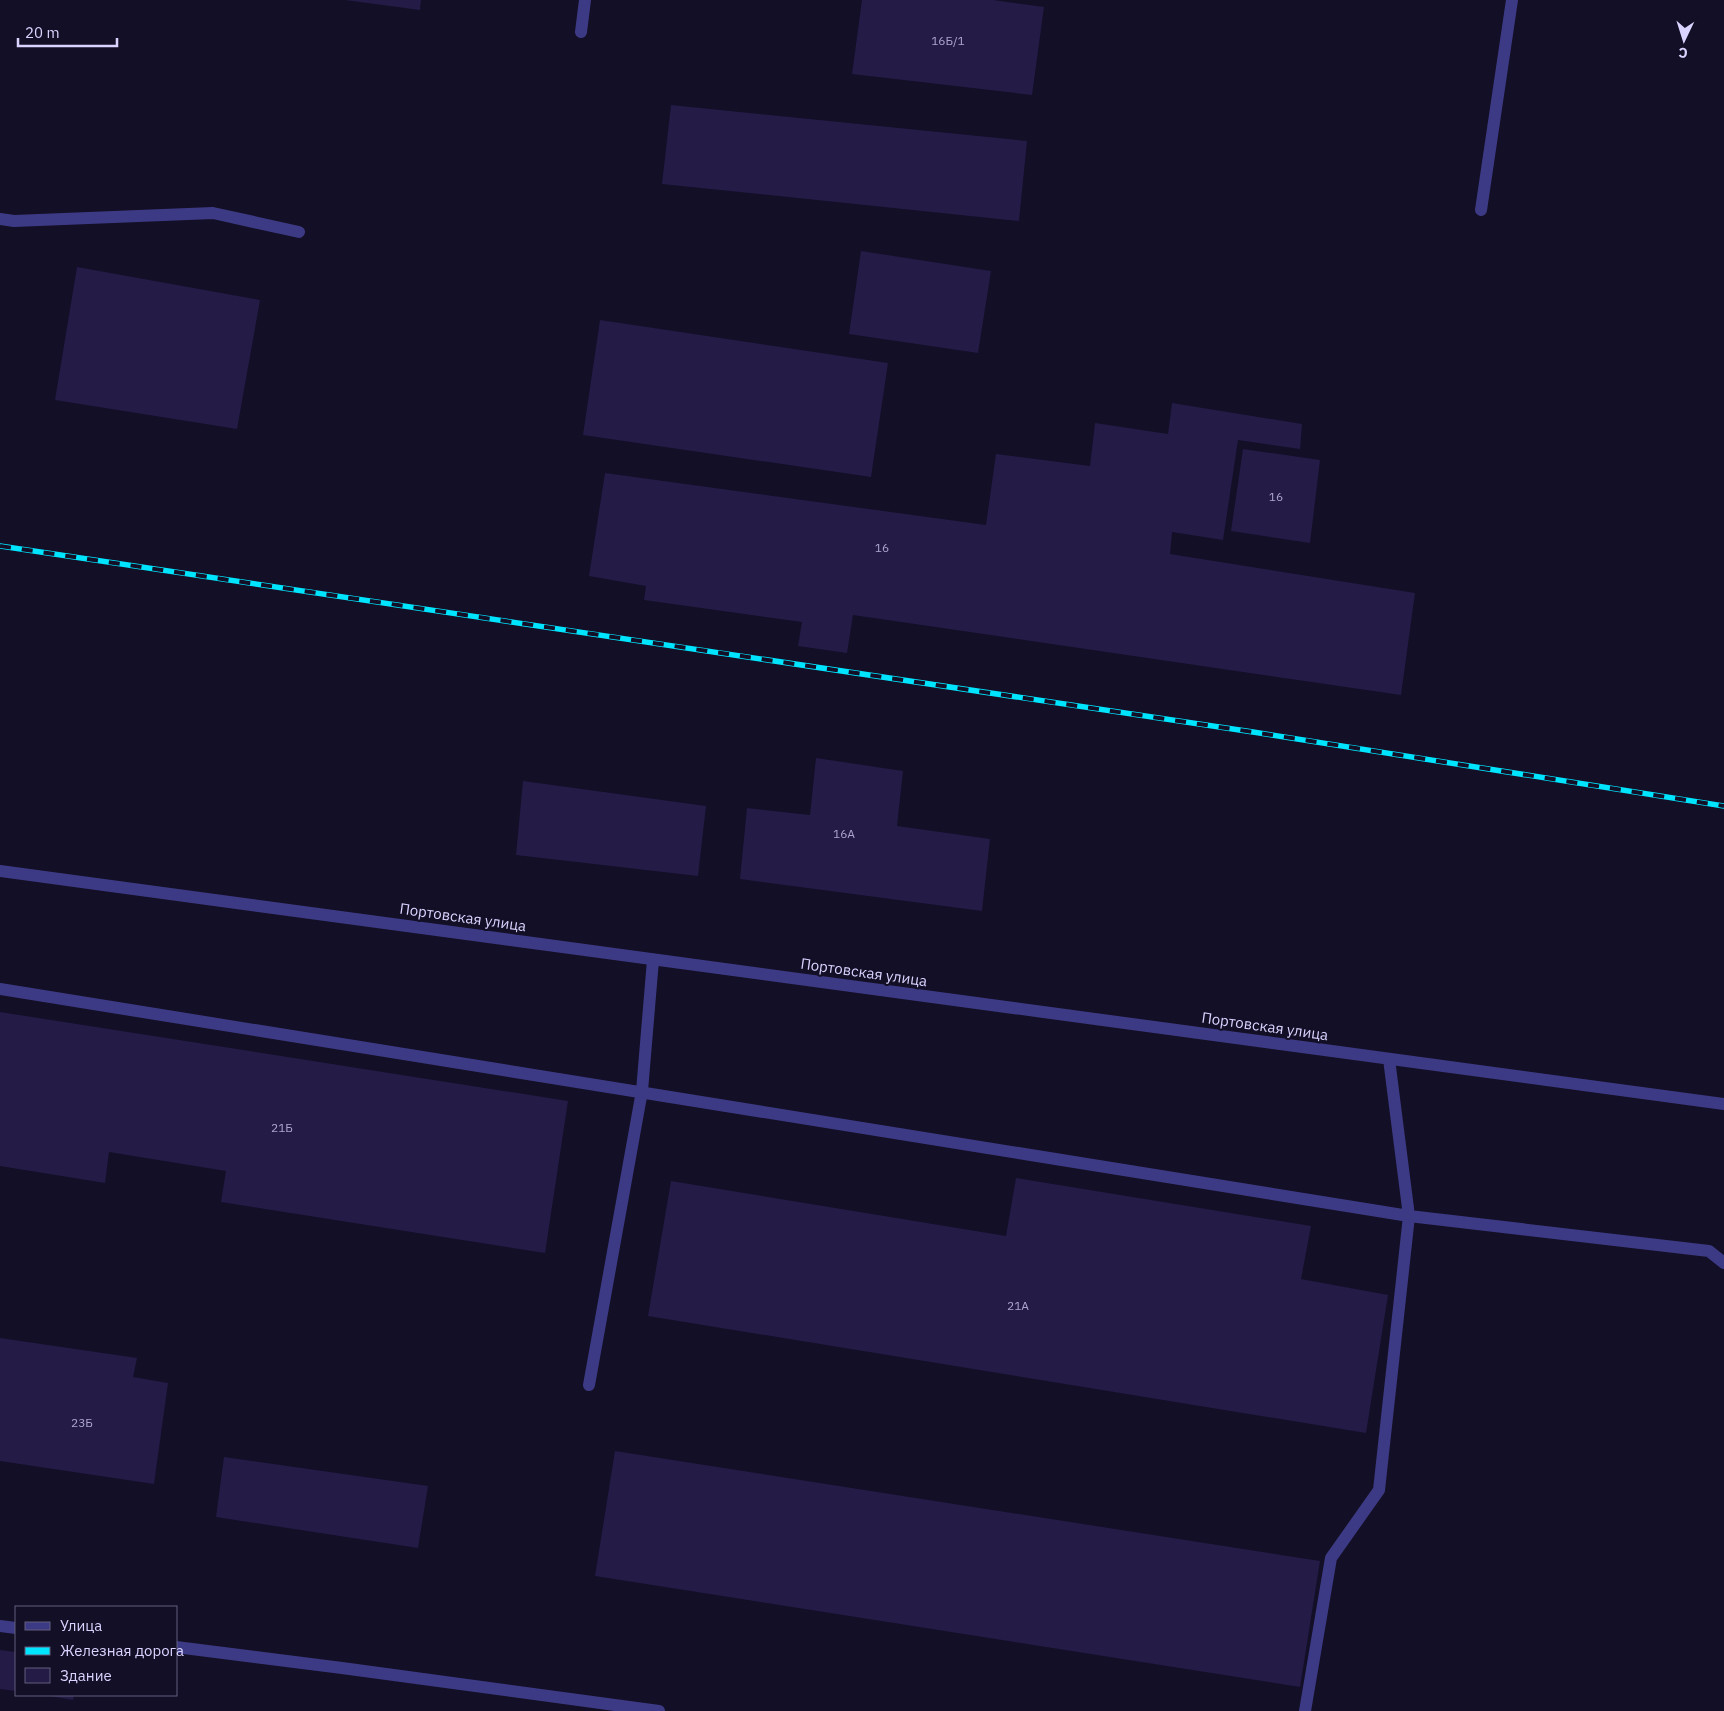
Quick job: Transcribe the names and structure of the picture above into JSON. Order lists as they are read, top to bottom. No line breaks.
{"streets":{"street":["Портовская улица"]},"house_numbers":["16Б/1","16","16","16А","21Б","21А","23Б"],"legend":["Улица","Железная дорога","Здание"],"scale_bar":"20 m","north":"bottom"}
